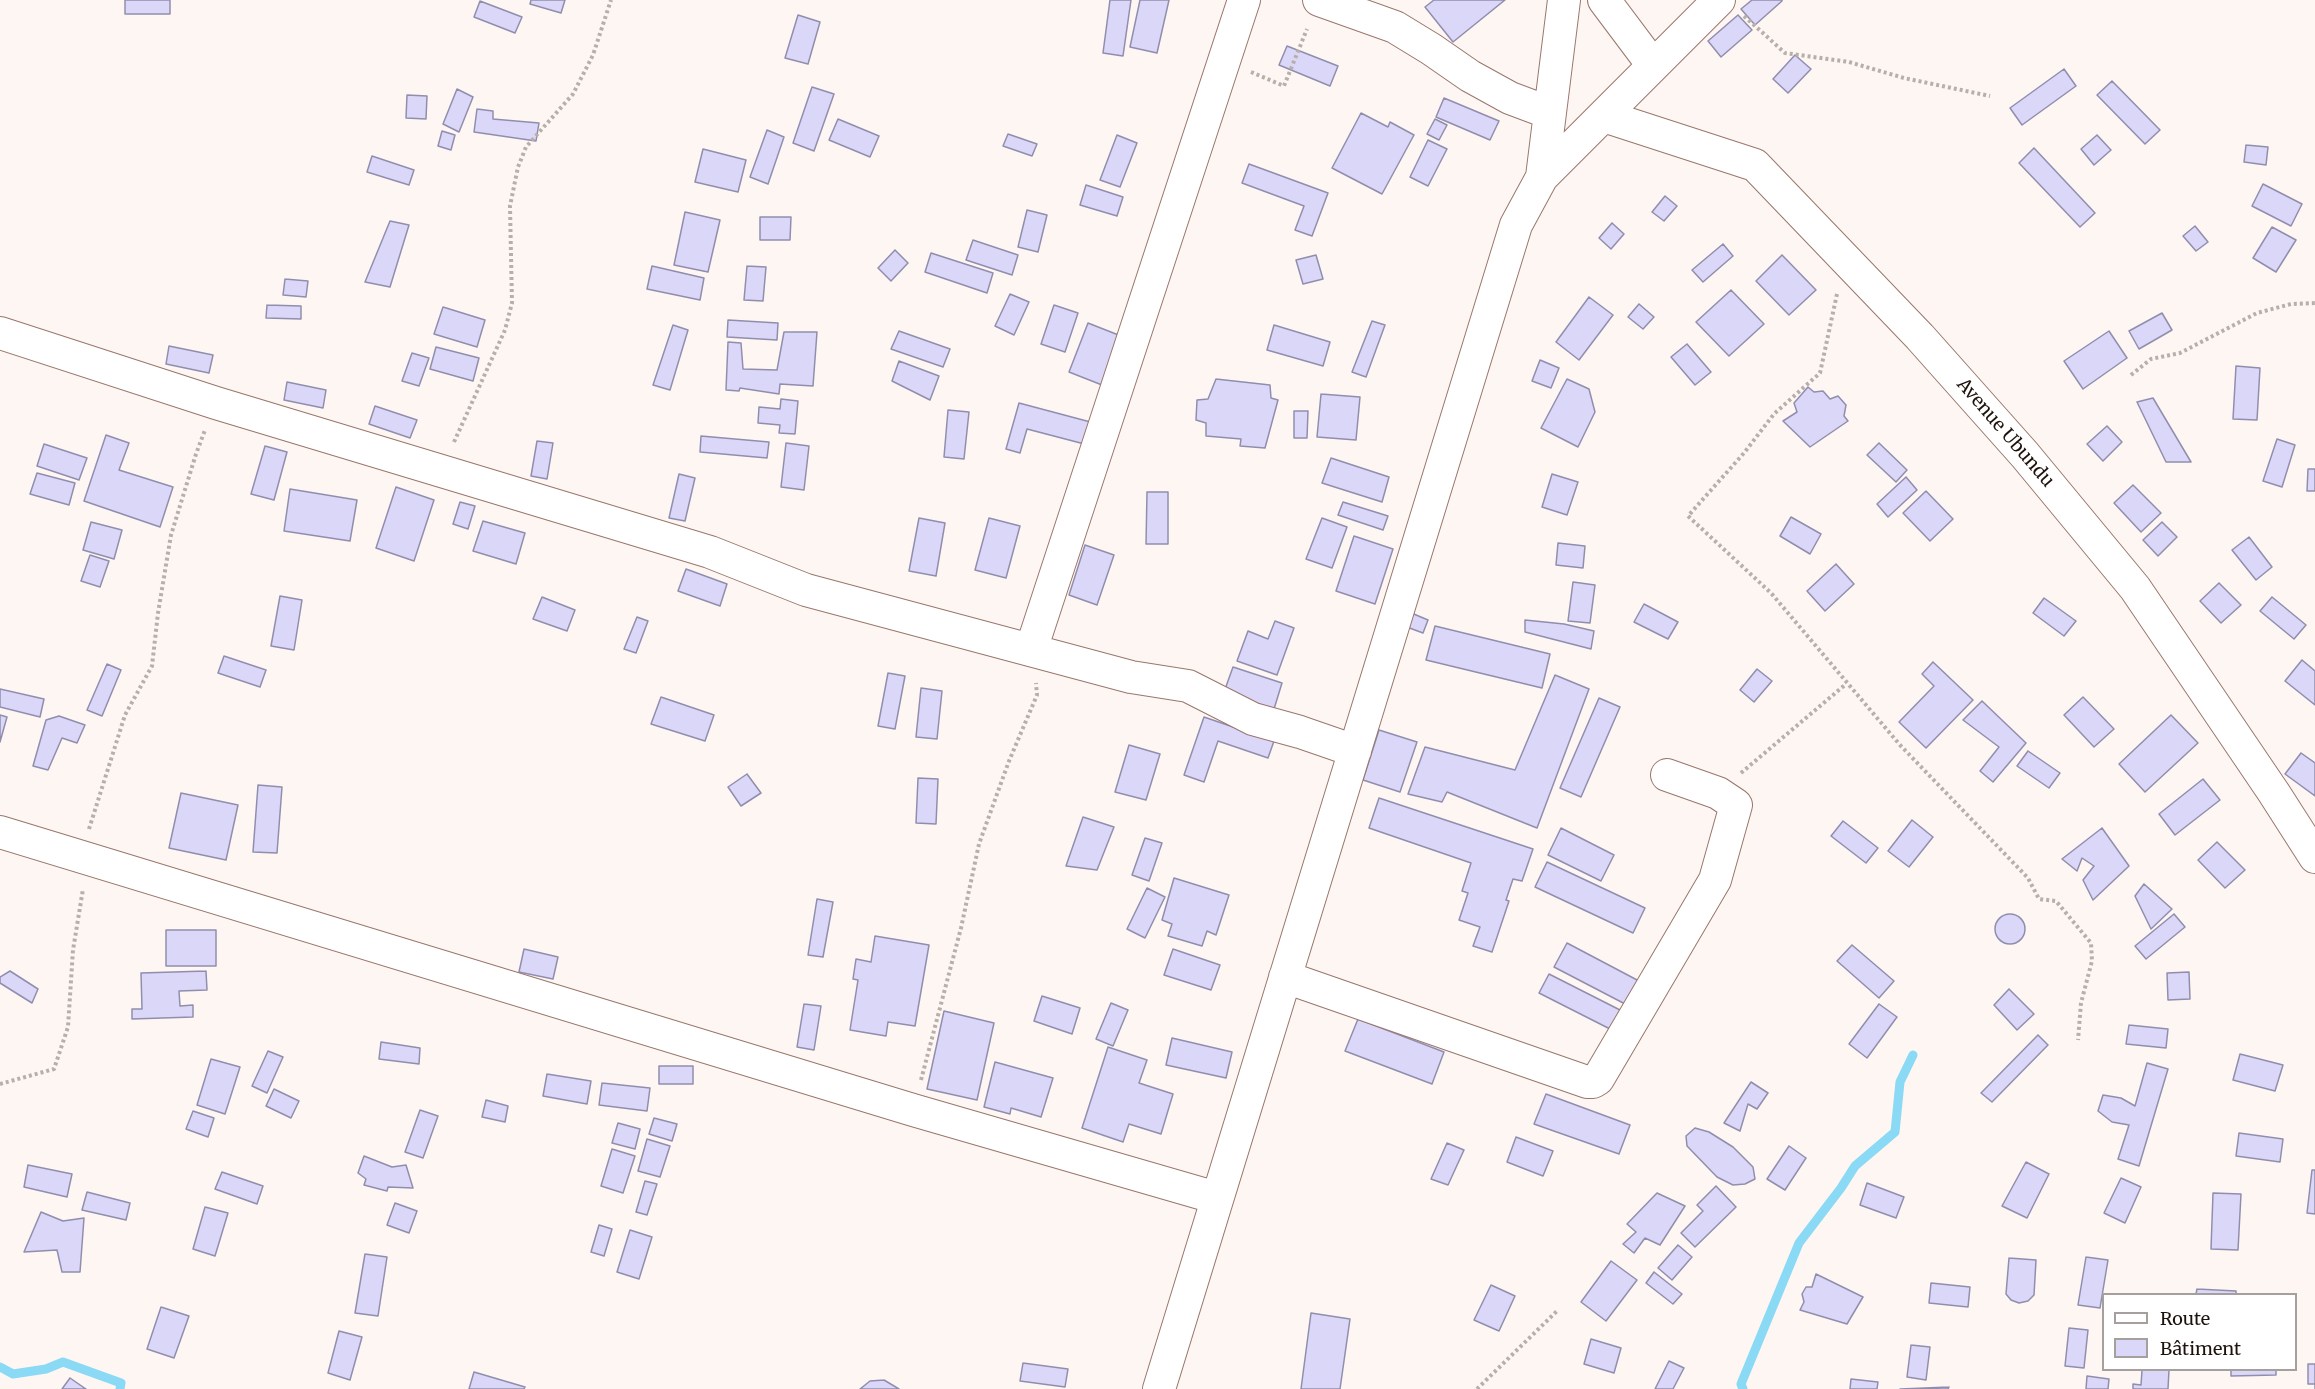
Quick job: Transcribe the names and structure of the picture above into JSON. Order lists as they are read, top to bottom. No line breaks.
{"streets":{"street":["Avenue Ubundu"]},"legend":["Route","Bâtiment"]}
